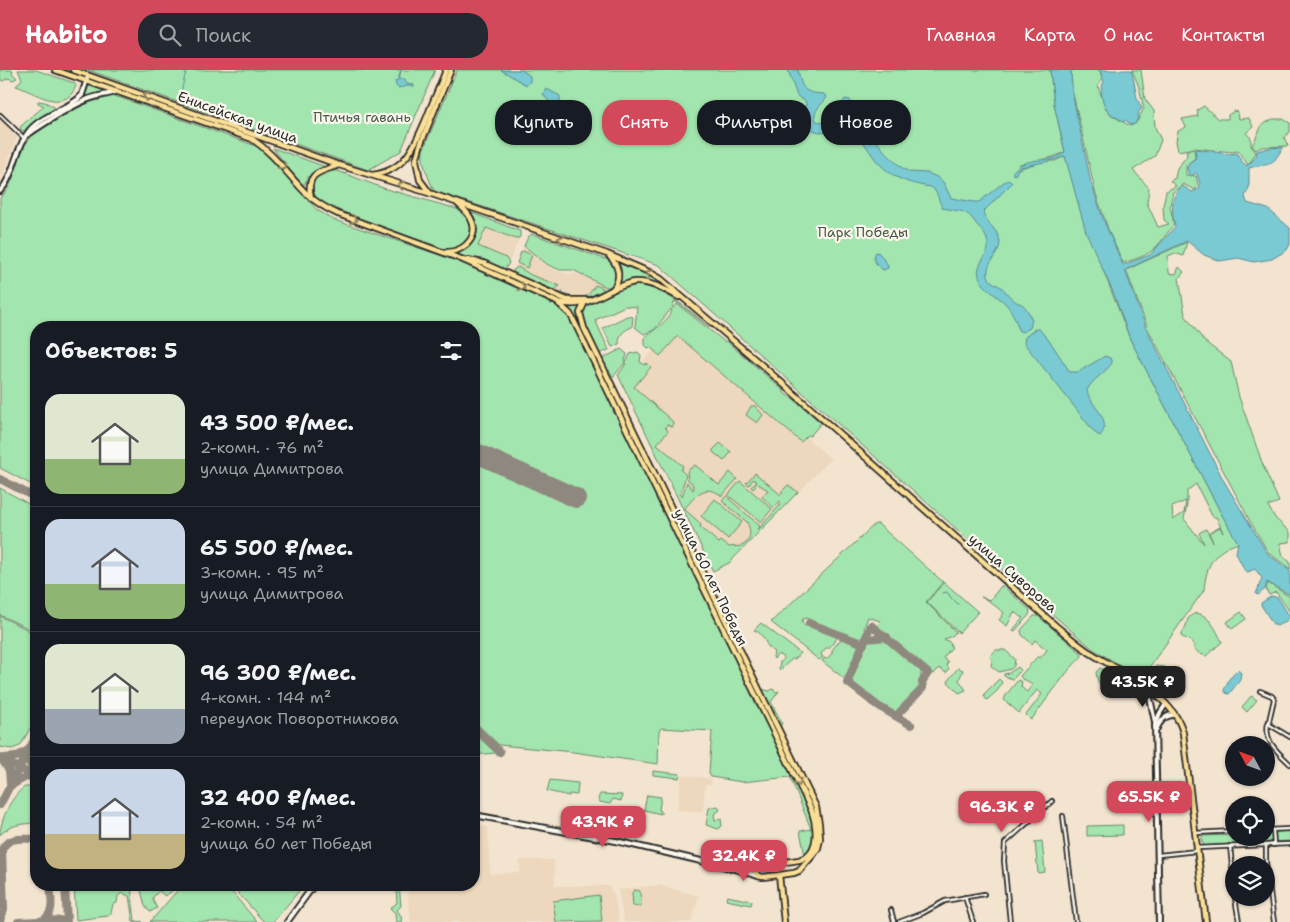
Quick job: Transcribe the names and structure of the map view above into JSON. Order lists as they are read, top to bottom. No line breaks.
{"streets":{"main road":["Енисейская улица","улица Суворова","улица 60 лет Победы"]},"crossings":[["Енисейская улица","улица Суворова"]],"parks":["Птичья гавань","Парк Победы"],"north":"top left","page":{"header":"Habito","search":"Поиск","nav":["Главная","Карта","О нас","Контакты"],"chip":["Купить","Снять","Фильтры","Новое"],"heading":"Объектов: 5","list":[{"name":"43 500 ₽/мес.","note":"2-комн. · 76 m² · улица Димитрова"},{"name":"65 500 ₽/мес.","note":"3-комн. · 95 m² · улица Димитрова"},{"name":"96 300 ₽/мес.","note":"4-комн. · 144 m² · переулок Поворотникова"},{"name":"32 400 ₽/мес.","note":"2-комн. · 54 m² · улица 60 лет Победы"}],"price":["43.5K ₽","65.5K ₽","96.3K ₽","43.9K ₽","32.4K ₽"]}}
